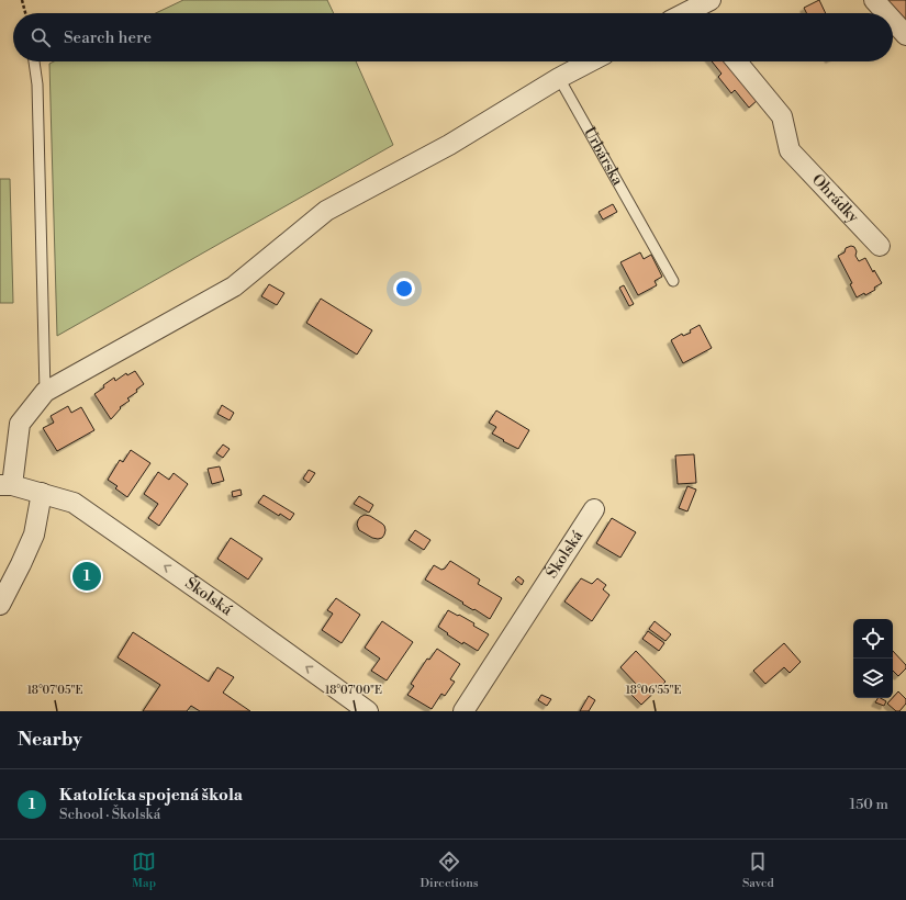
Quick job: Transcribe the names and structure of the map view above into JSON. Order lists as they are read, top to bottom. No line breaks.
{"streets":{"street":["Ohrádky","Školská"],"lane":["Urbárska"]},"one_way":["Školská"],"page":{"search":"Search here","pins":"1","heading":"Nearby","list":[{"mark":"1","name":"Katolícka spojená škola","note":"School · Školská","value":"150 m"}],"nav":["Map","Directions","Saved"]},"coordinates":["18°07'05\"E","18°07'00\"E","18°06'55\"E"]}
